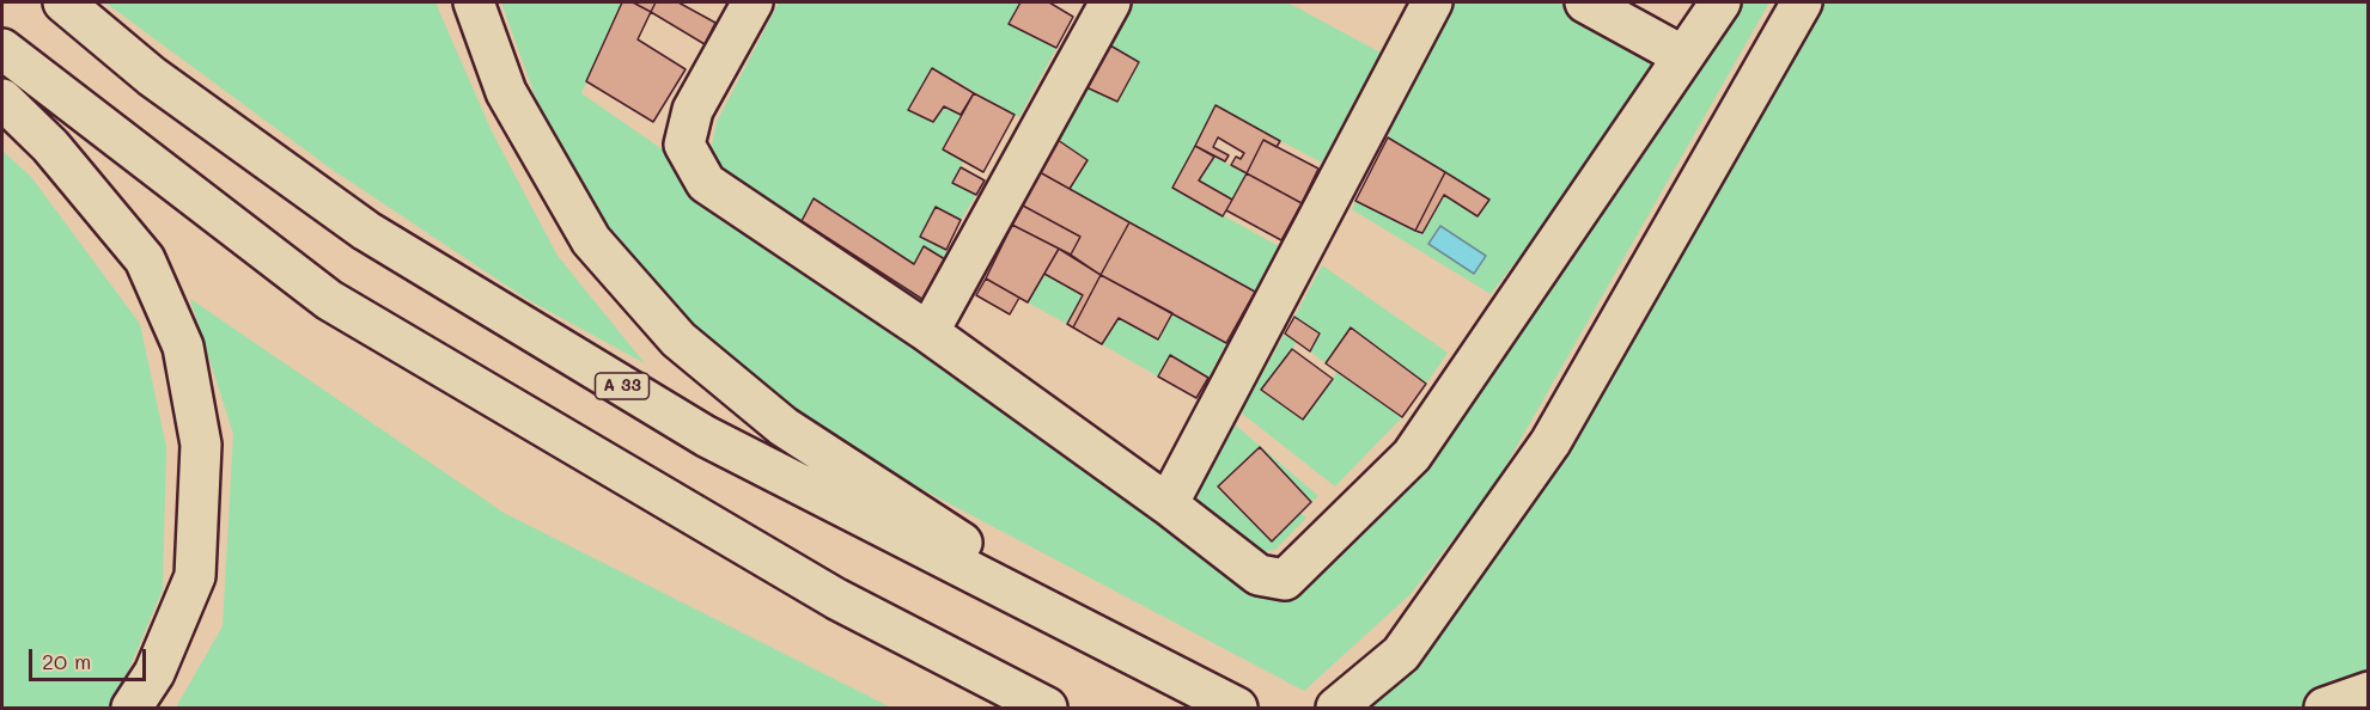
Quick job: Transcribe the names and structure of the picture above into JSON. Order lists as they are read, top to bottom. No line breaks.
{"streets":{"main road":["A 33"]},"scale_bar":"20 m"}
